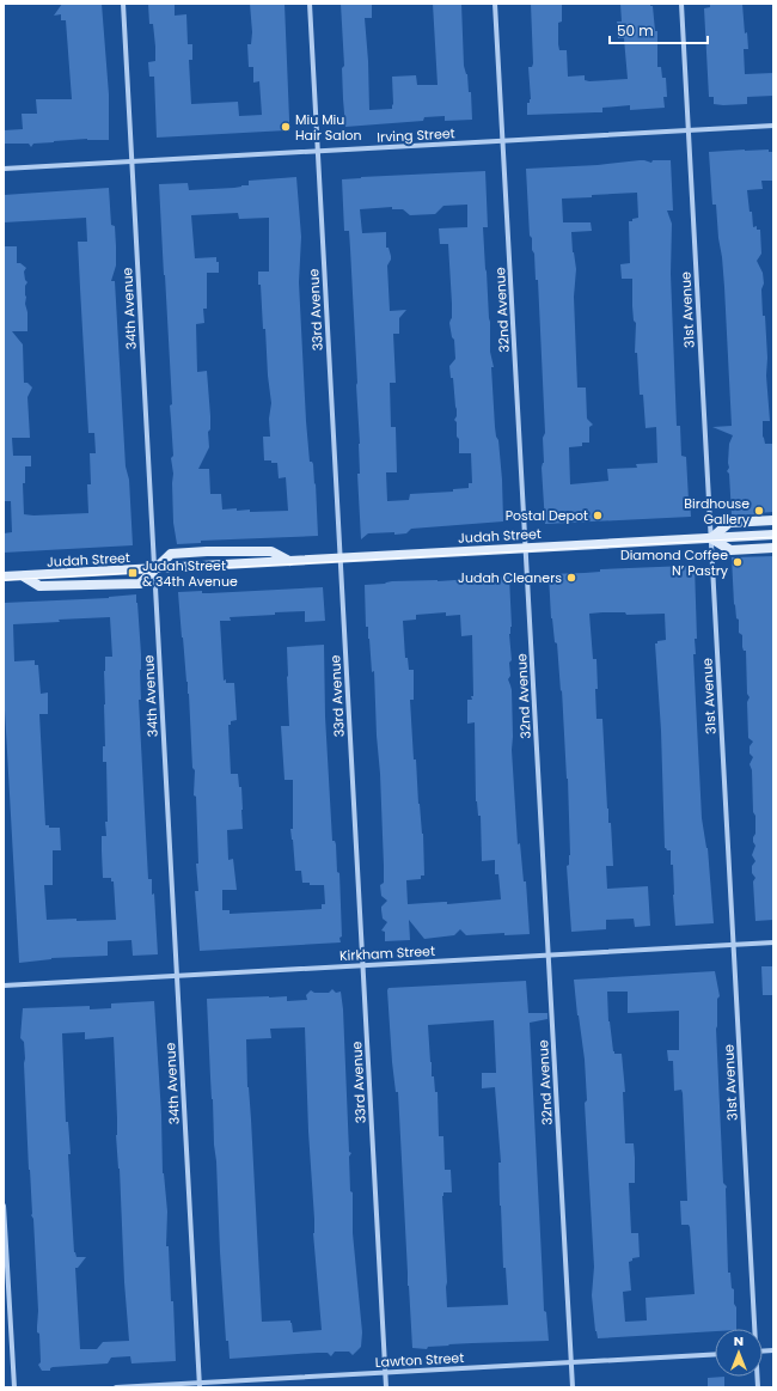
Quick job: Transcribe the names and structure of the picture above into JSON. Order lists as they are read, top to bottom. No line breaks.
{"streets":{"street":["Irving Street","34th Avenue","33rd Avenue","32nd Avenue","31st Avenue","Judah Street","Kirkham Street","Lawton Street"]},"crossings":[["Irving Street","34th Avenue"],["Irving Street","33rd Avenue"],["Irving Street","32nd Avenue"],["Irving Street","31st Avenue"],["34th Avenue","Judah Street"],["34th Avenue","Kirkham Street"],["34th Avenue","Lawton Street"],["33rd Avenue","Judah Street"],["33rd Avenue","Kirkham Street"],["33rd Avenue","Lawton Street"],["32nd Avenue","Judah Street"],["32nd Avenue","Kirkham Street"],["32nd Avenue","Lawton Street"],["31st Avenue","Judah Street"],["31st Avenue","Kirkham Street"]],"places":{"other":["Miu Miu Hair Salon","Birdhouse Gallery","Postal Depot","Diamond Coffee N’ Pastry","Judah Cleaners"],"transit":["Judah Street & 34th Avenue"]},"scale_bar":"50 m","north":"top"}
